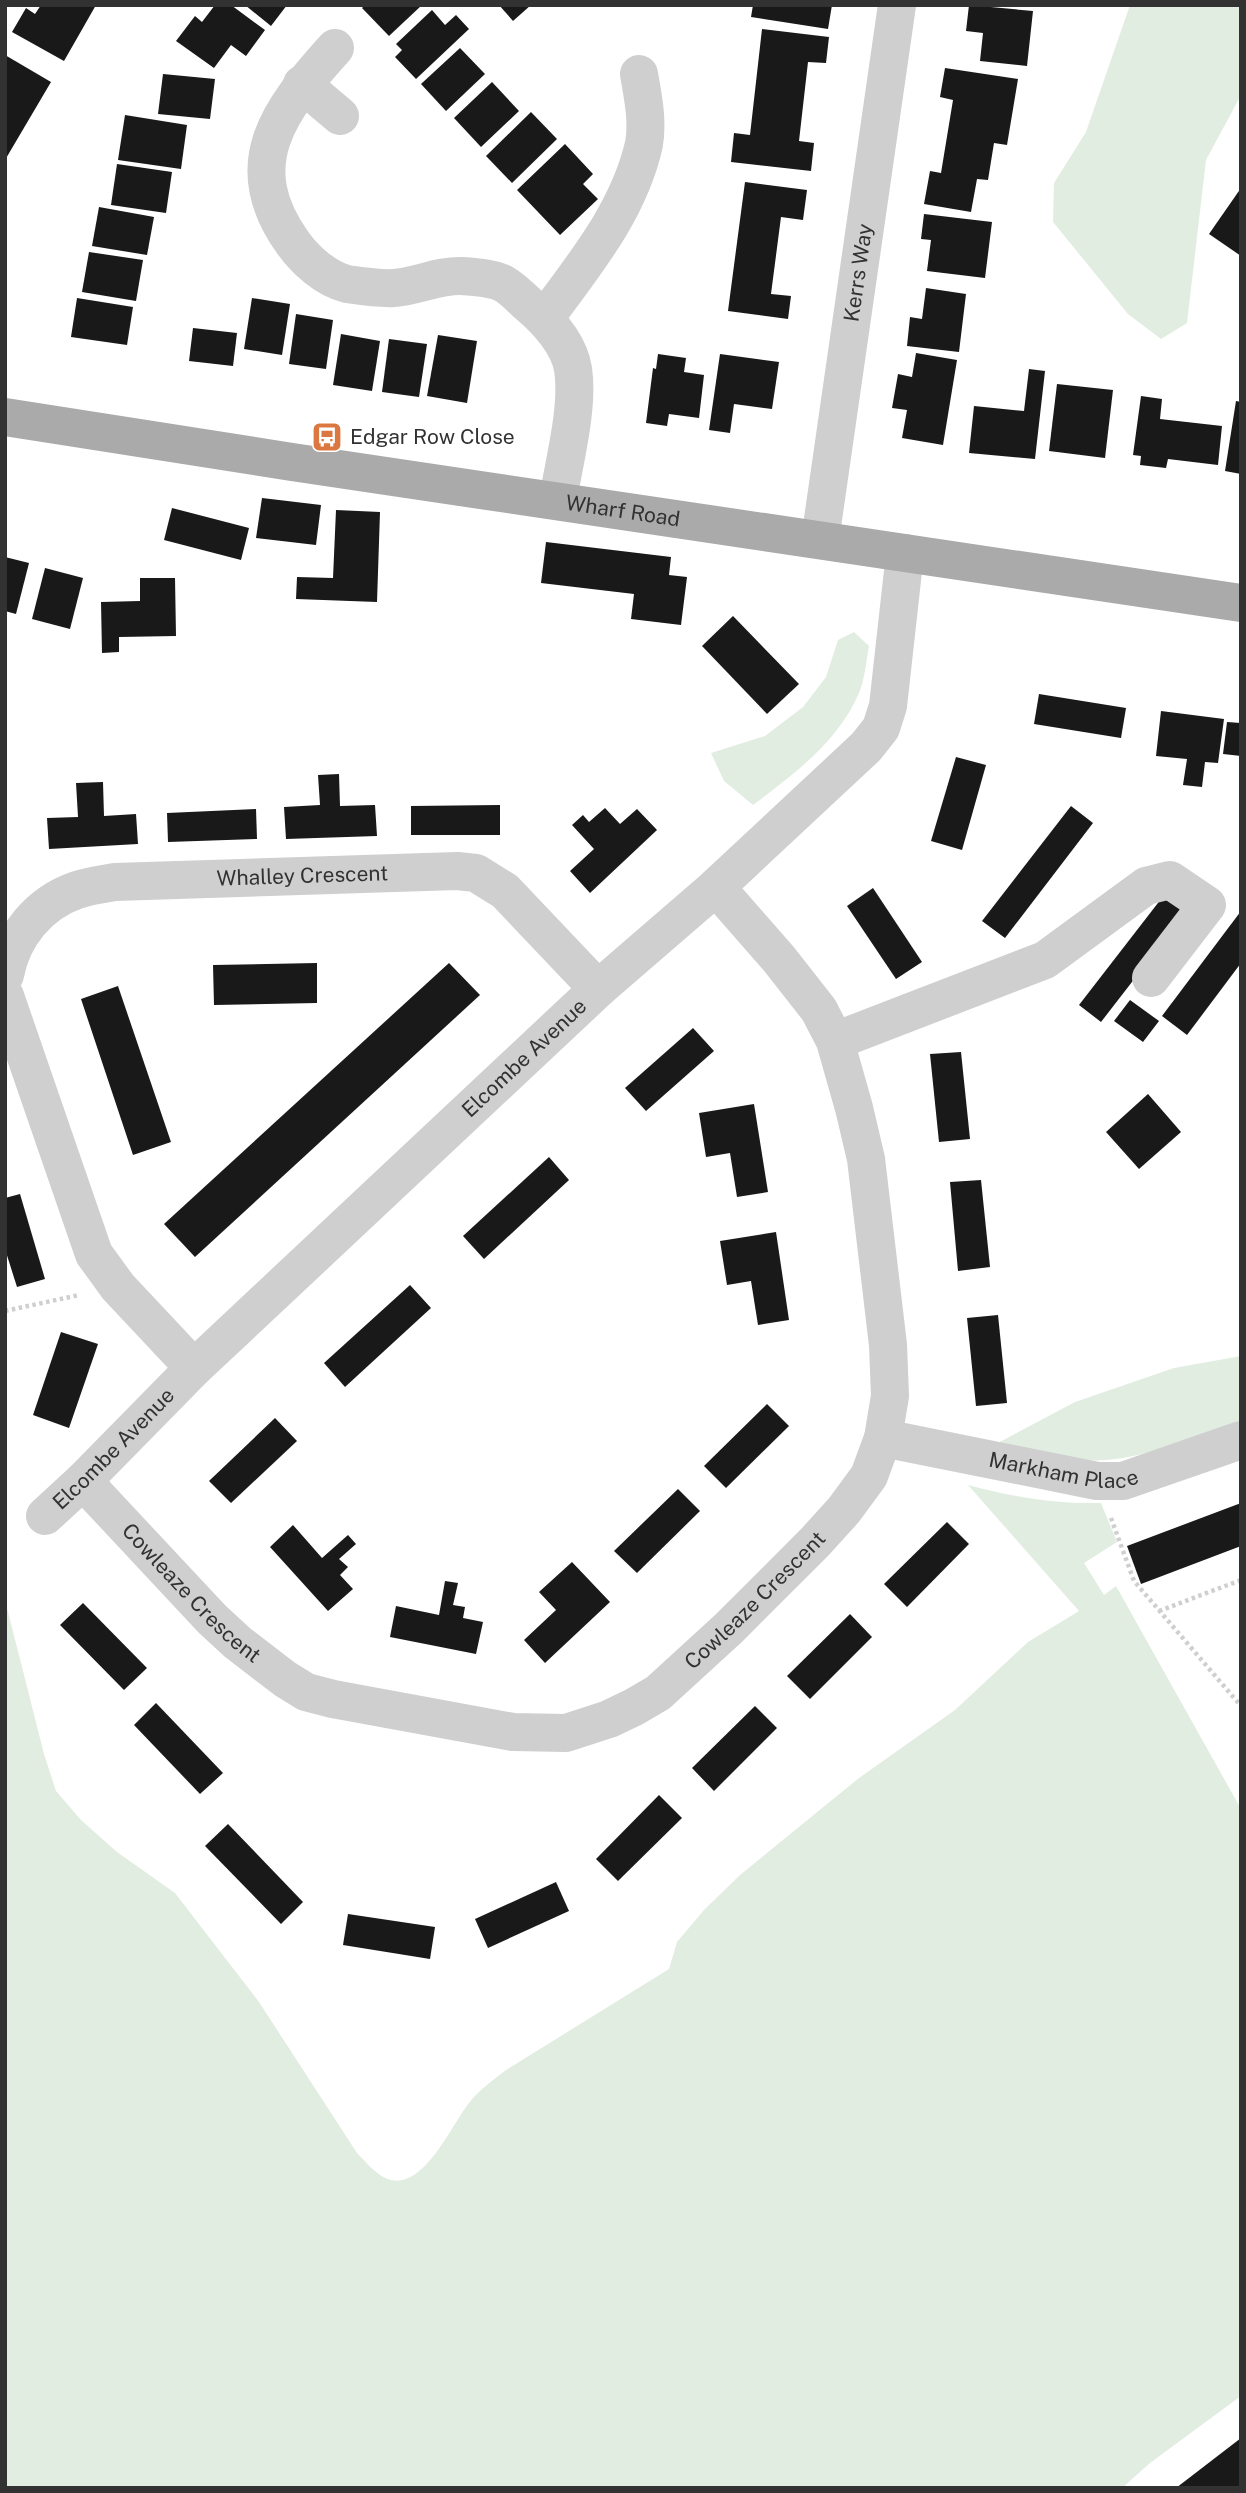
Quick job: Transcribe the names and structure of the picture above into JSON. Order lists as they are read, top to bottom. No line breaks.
{"streets":{"main road":["Wharf Road"],"street":["Kerrs Way","Whalley Crescent","Elcombe Avenue","Markham Place","Cowleaze Crescent"]},"crossings":[["Kerrs Way","Wharf Road"],["Wharf Road","Elcombe Avenue"],["Whalley Crescent","Elcombe Avenue"],["Elcombe Avenue","Cowleaze Crescent"],["Markham Place","Cowleaze Crescent"]],"places":{"bus stop":["Edgar Row Close"]}}
